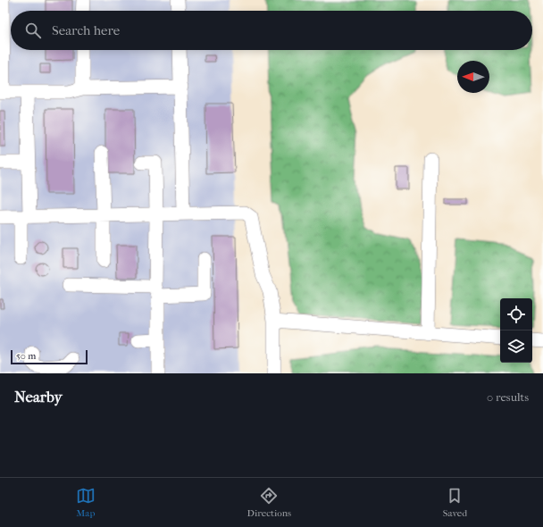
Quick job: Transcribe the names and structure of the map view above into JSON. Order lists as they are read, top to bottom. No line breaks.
{"scale_bar":"50 m","north":"left","page":{"search":"Search here","scale":"50 m","heading":["Nearby","0 results"],"nav":["Map","Directions","Saved"]}}
